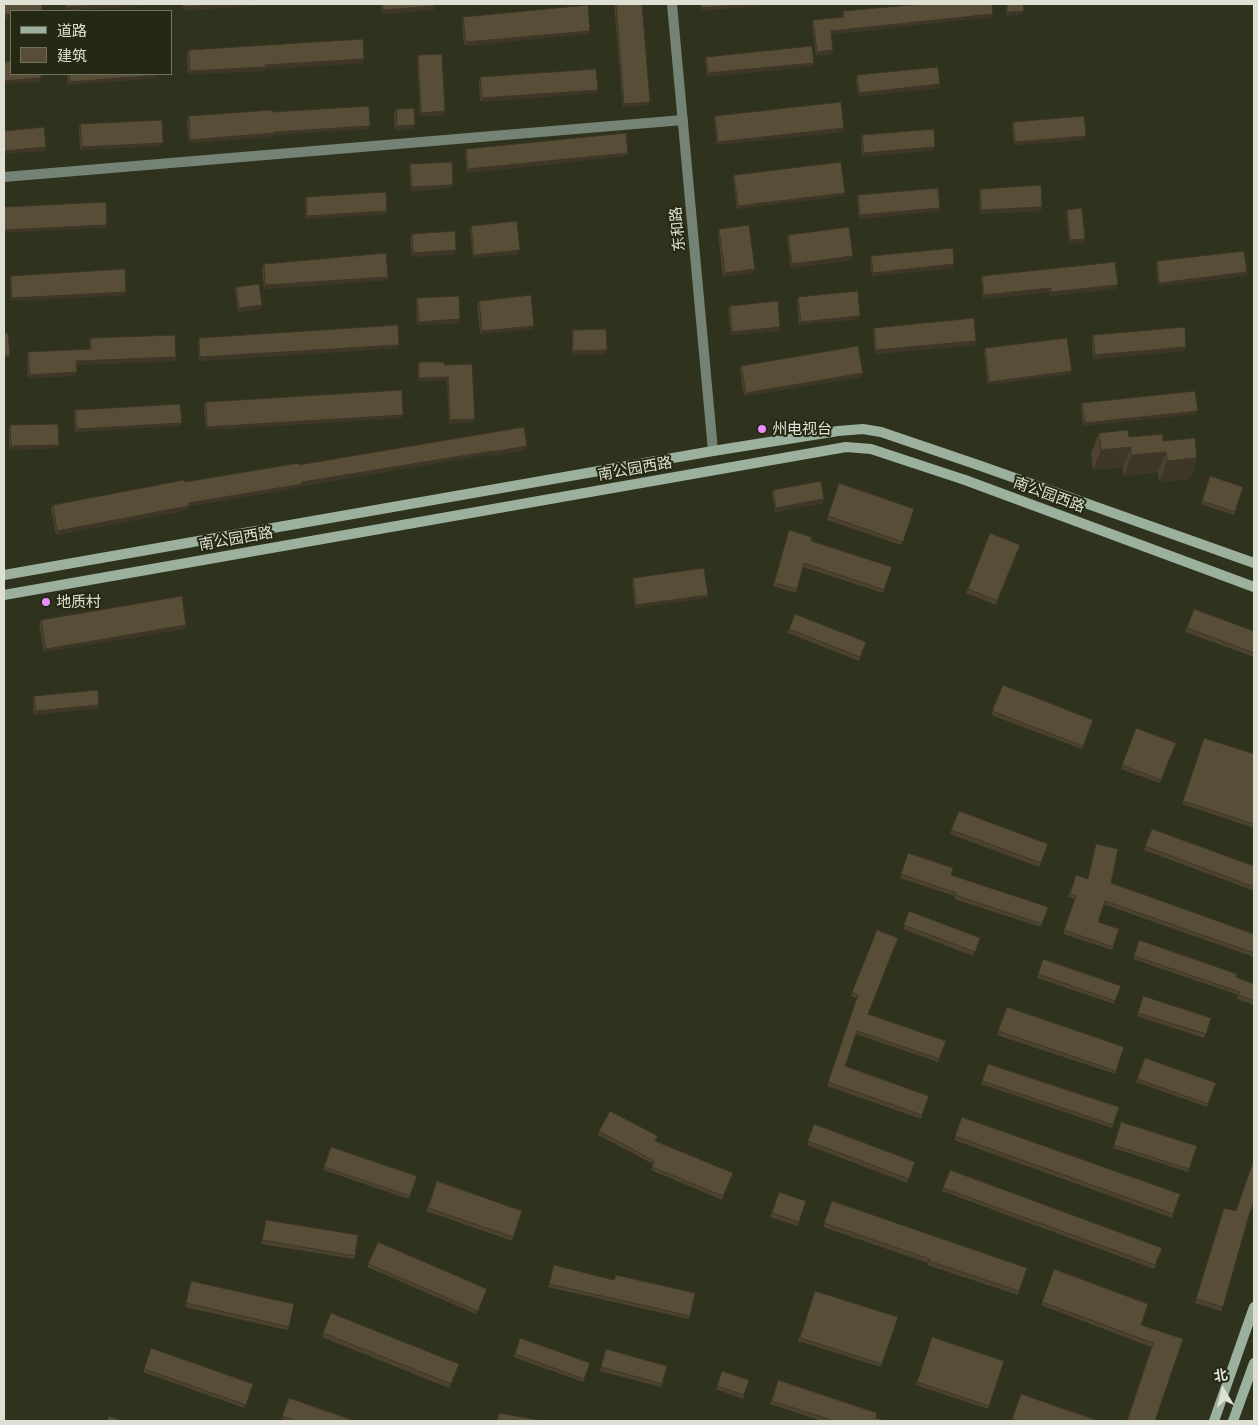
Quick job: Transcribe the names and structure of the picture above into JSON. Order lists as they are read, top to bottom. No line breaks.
{"streets":{"main road":["南公园西路"],"street":["东和路"]},"crossings":[["东和路","南公园西路"]],"places":["州电视台","地质村"],"legend":["道路","建筑"],"north":"top"}
